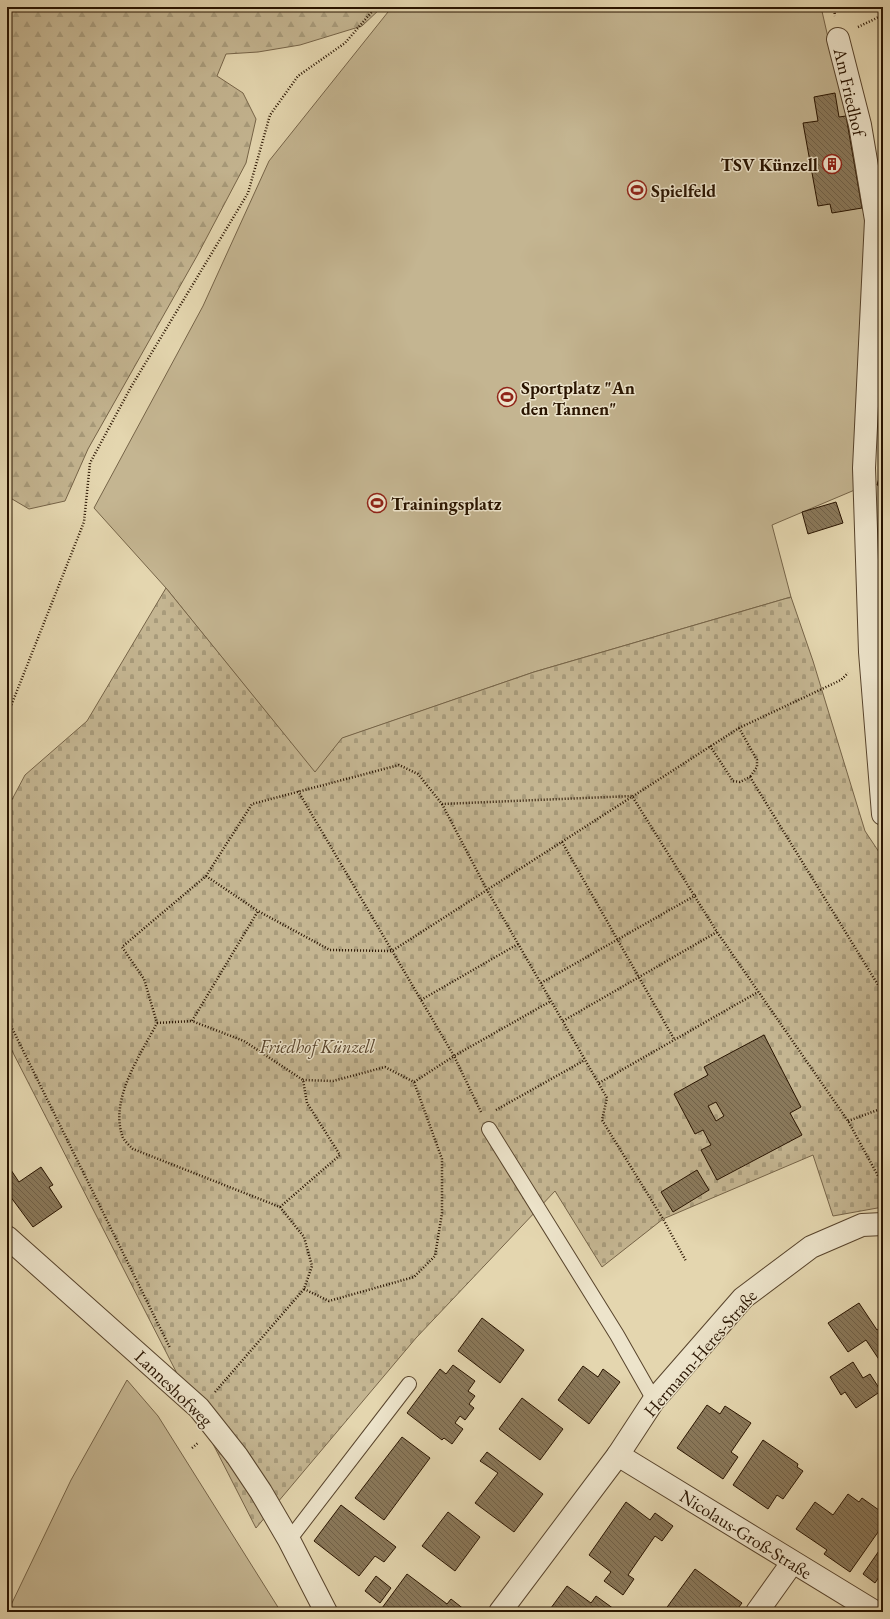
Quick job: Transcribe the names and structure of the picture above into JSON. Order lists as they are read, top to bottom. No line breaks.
{"streets":{"street":["Am Friedhof","Hermann-Heres-Straße","Lanneshofweg","Nicolaus-Groß-Straße"]},"crossings":[["Hermann-Heres-Straße","Nicolaus-Groß-Straße"]],"parks":["Friedhof Künzell"],"places":{"building":["TSV Künzell"],"sports":["Spielfeld","Sportplatz \"An den Tannen\"","Trainingsplatz"]}}
